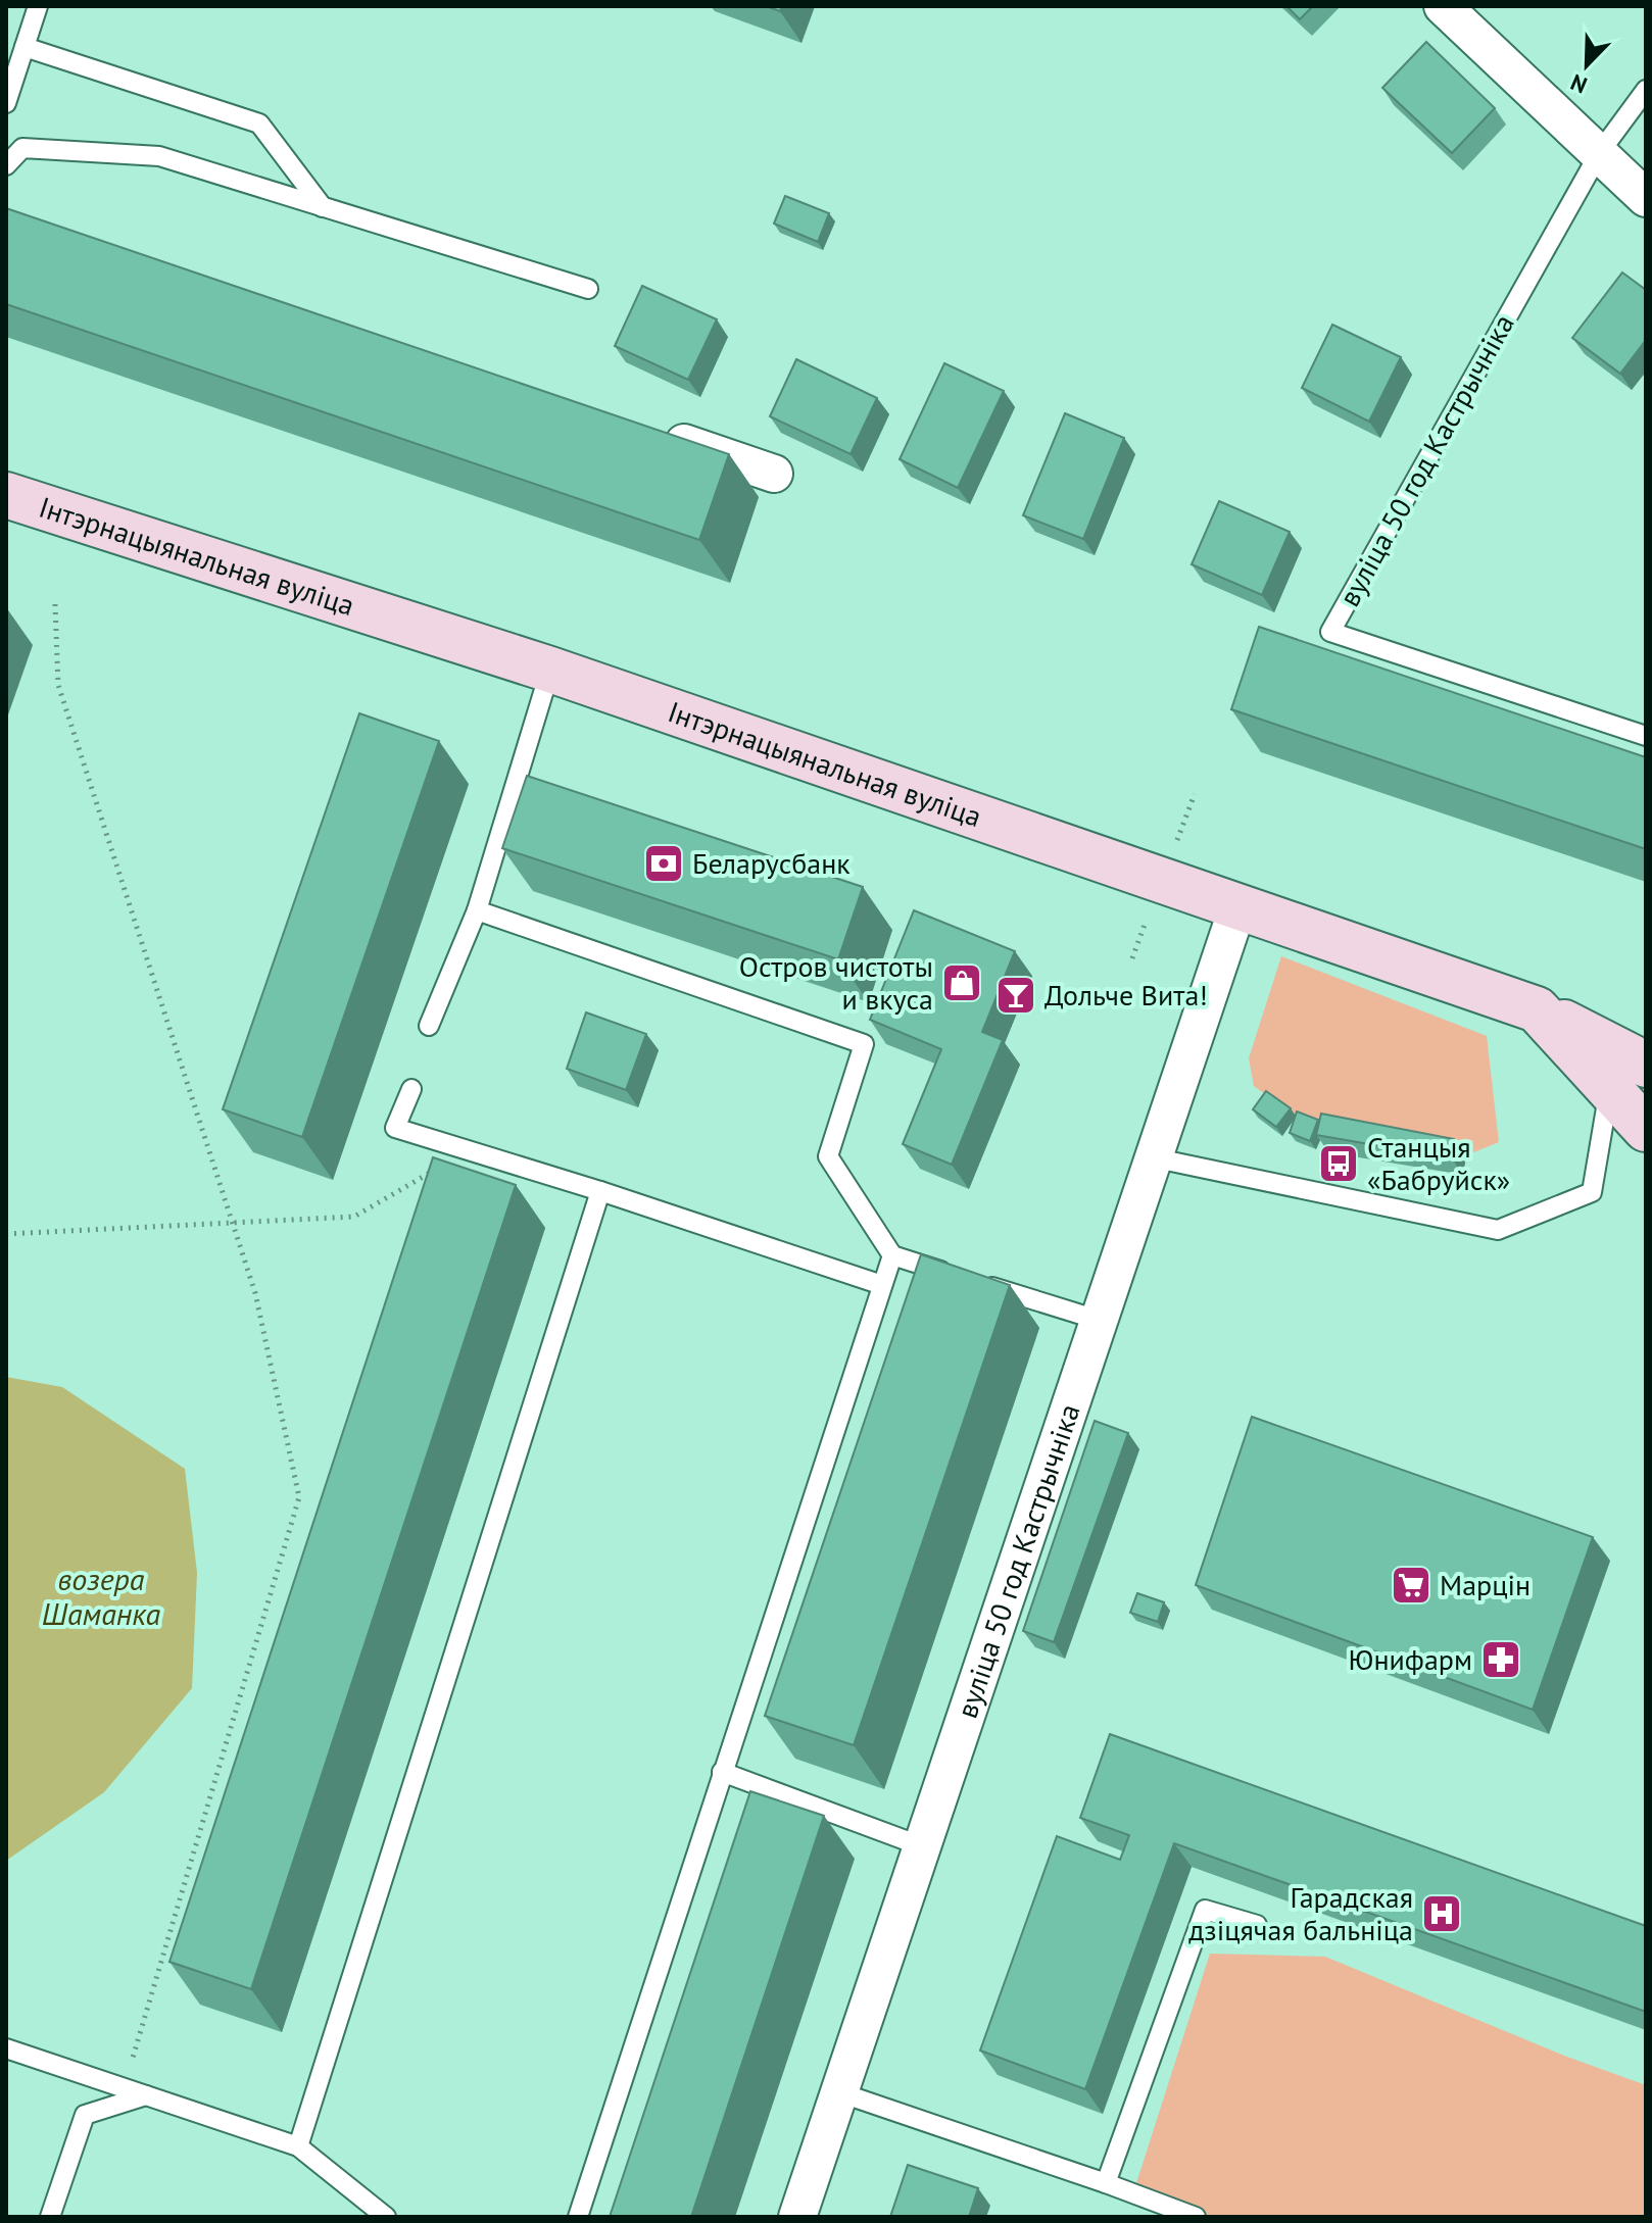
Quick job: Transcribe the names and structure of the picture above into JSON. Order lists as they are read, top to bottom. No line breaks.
{"streets":{"main road":["Інтэрнацыянальная вуліца"],"street":["вуліца 50 год Кастрычніка"]},"crossings":[["вуліца 50 год Кастрычніка","Інтэрнацыянальная вуліца"]],"water":["возера Шаманка"],"places":{"bank":["Беларусбанк"],"shop":["Остров чистоты и вкуса"],"bar":["Дольче Вита!"],"bus stop":["Станцыя «Бабруйск»"],"supermarket":["Марцін"],"pharmacy":["Юнифарм"],"hospital":["Гарадская дзіцячая бальніца"]},"north":"bottom left"}
